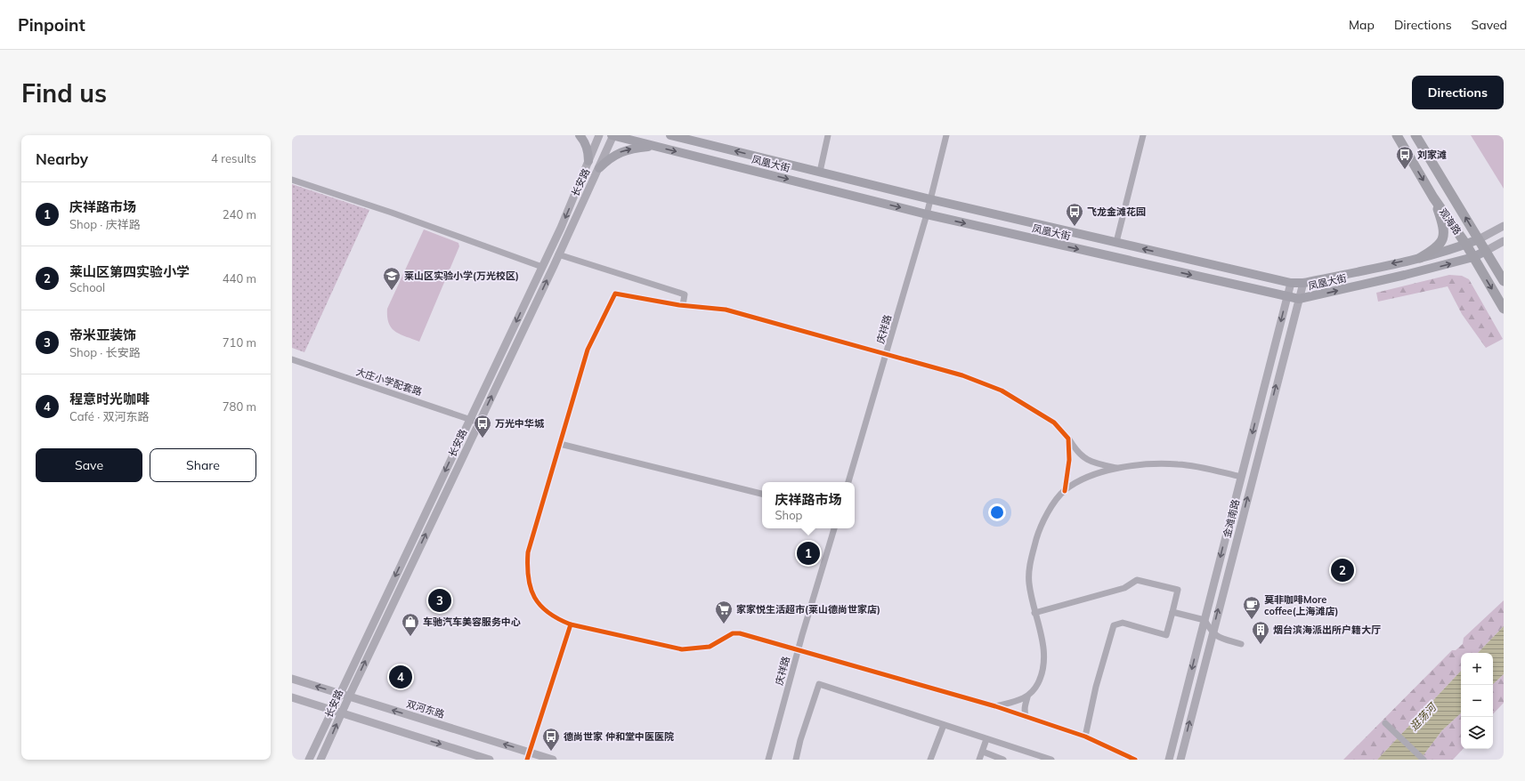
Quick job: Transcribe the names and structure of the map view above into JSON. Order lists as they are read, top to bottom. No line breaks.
{"streets":{"main road":["凤凰大街","观海路"],"street":["长安路","庆祥路","大庄小学配套路","金滩南路","双河东路"]},"crossings":[["凤凰大街","长安路"],["凤凰大街","观海路"],["凤凰大街","庆祥路"],["凤凰大街","金滩南路"],["长安路","大庄小学配套路"],["长安路","双河东路"]],"water":["逛荡河"],"places":{"bus stop":["刘家滩","飞龙金滩花园","万光中华城","德尚世家 仲和堂中医医院"],"school or university":["莱山区实验小学(万光校区)"],"cafe":["莫非咖啡More coffee(上海滩店)"],"supermarket":["家家悦生活超市(莱山德尚世家店)"],"shop":["车驰汽车美容服务中心"],"building":["烟台滨海派出所户籍大厅"]},"page":{"header":"Pinpoint","nav":["Map","Directions","Saved"],"buttons":["Directions",["Save","Share"]],"title":"Find us","heading":["Nearby","4 results"],"list":[{"mark":"1","name":"庆祥路市场","note":"Shop · 庆祥路","value":"240 m"},{"mark":"2","name":"莱山区第四实验小学","note":"School","value":"440 m"},{"mark":"3","name":"帝米亚装饰","note":"Shop · 长安路","value":"710 m"},{"mark":"4","name":"程意时光咖啡","note":"Café · 双河东路","value":"780 m"}],"popup":["庆祥路市场","Shop"],"pins":["1","2","3","4"],"map_buttons":["+","−"]}}
